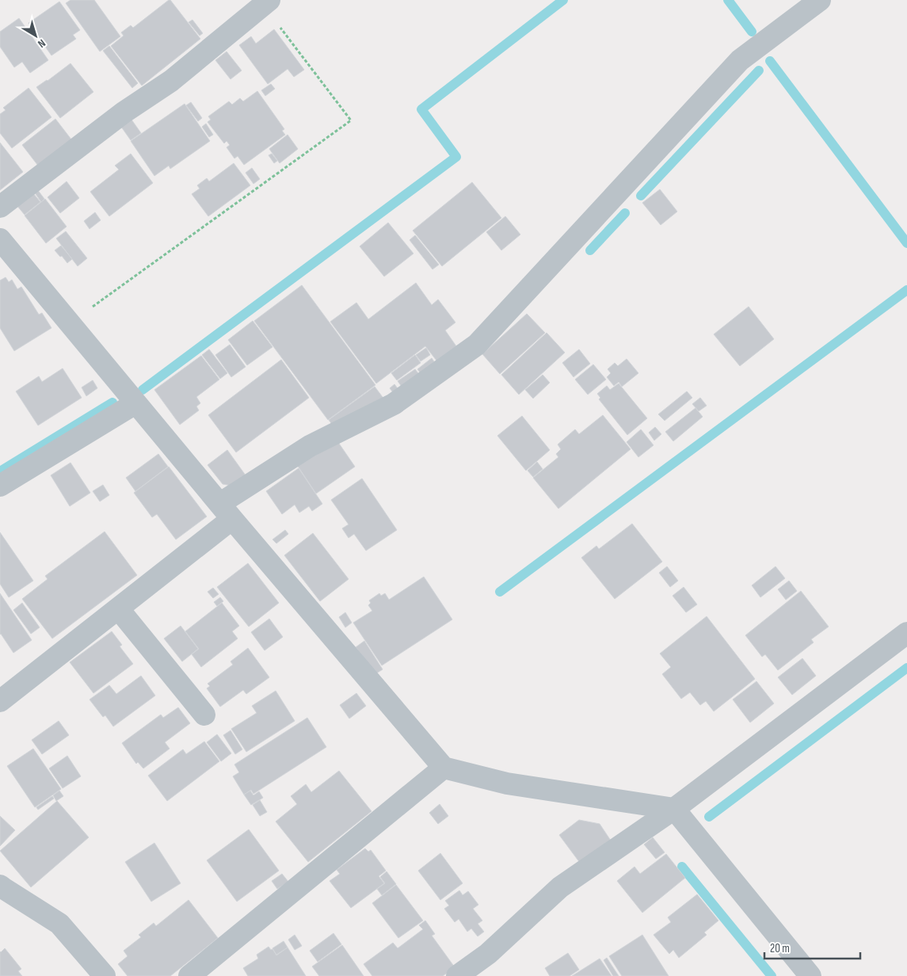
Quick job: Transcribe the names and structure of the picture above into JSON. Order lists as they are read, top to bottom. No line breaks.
{"scale_bar":"20 m","north":"bottom right"}
